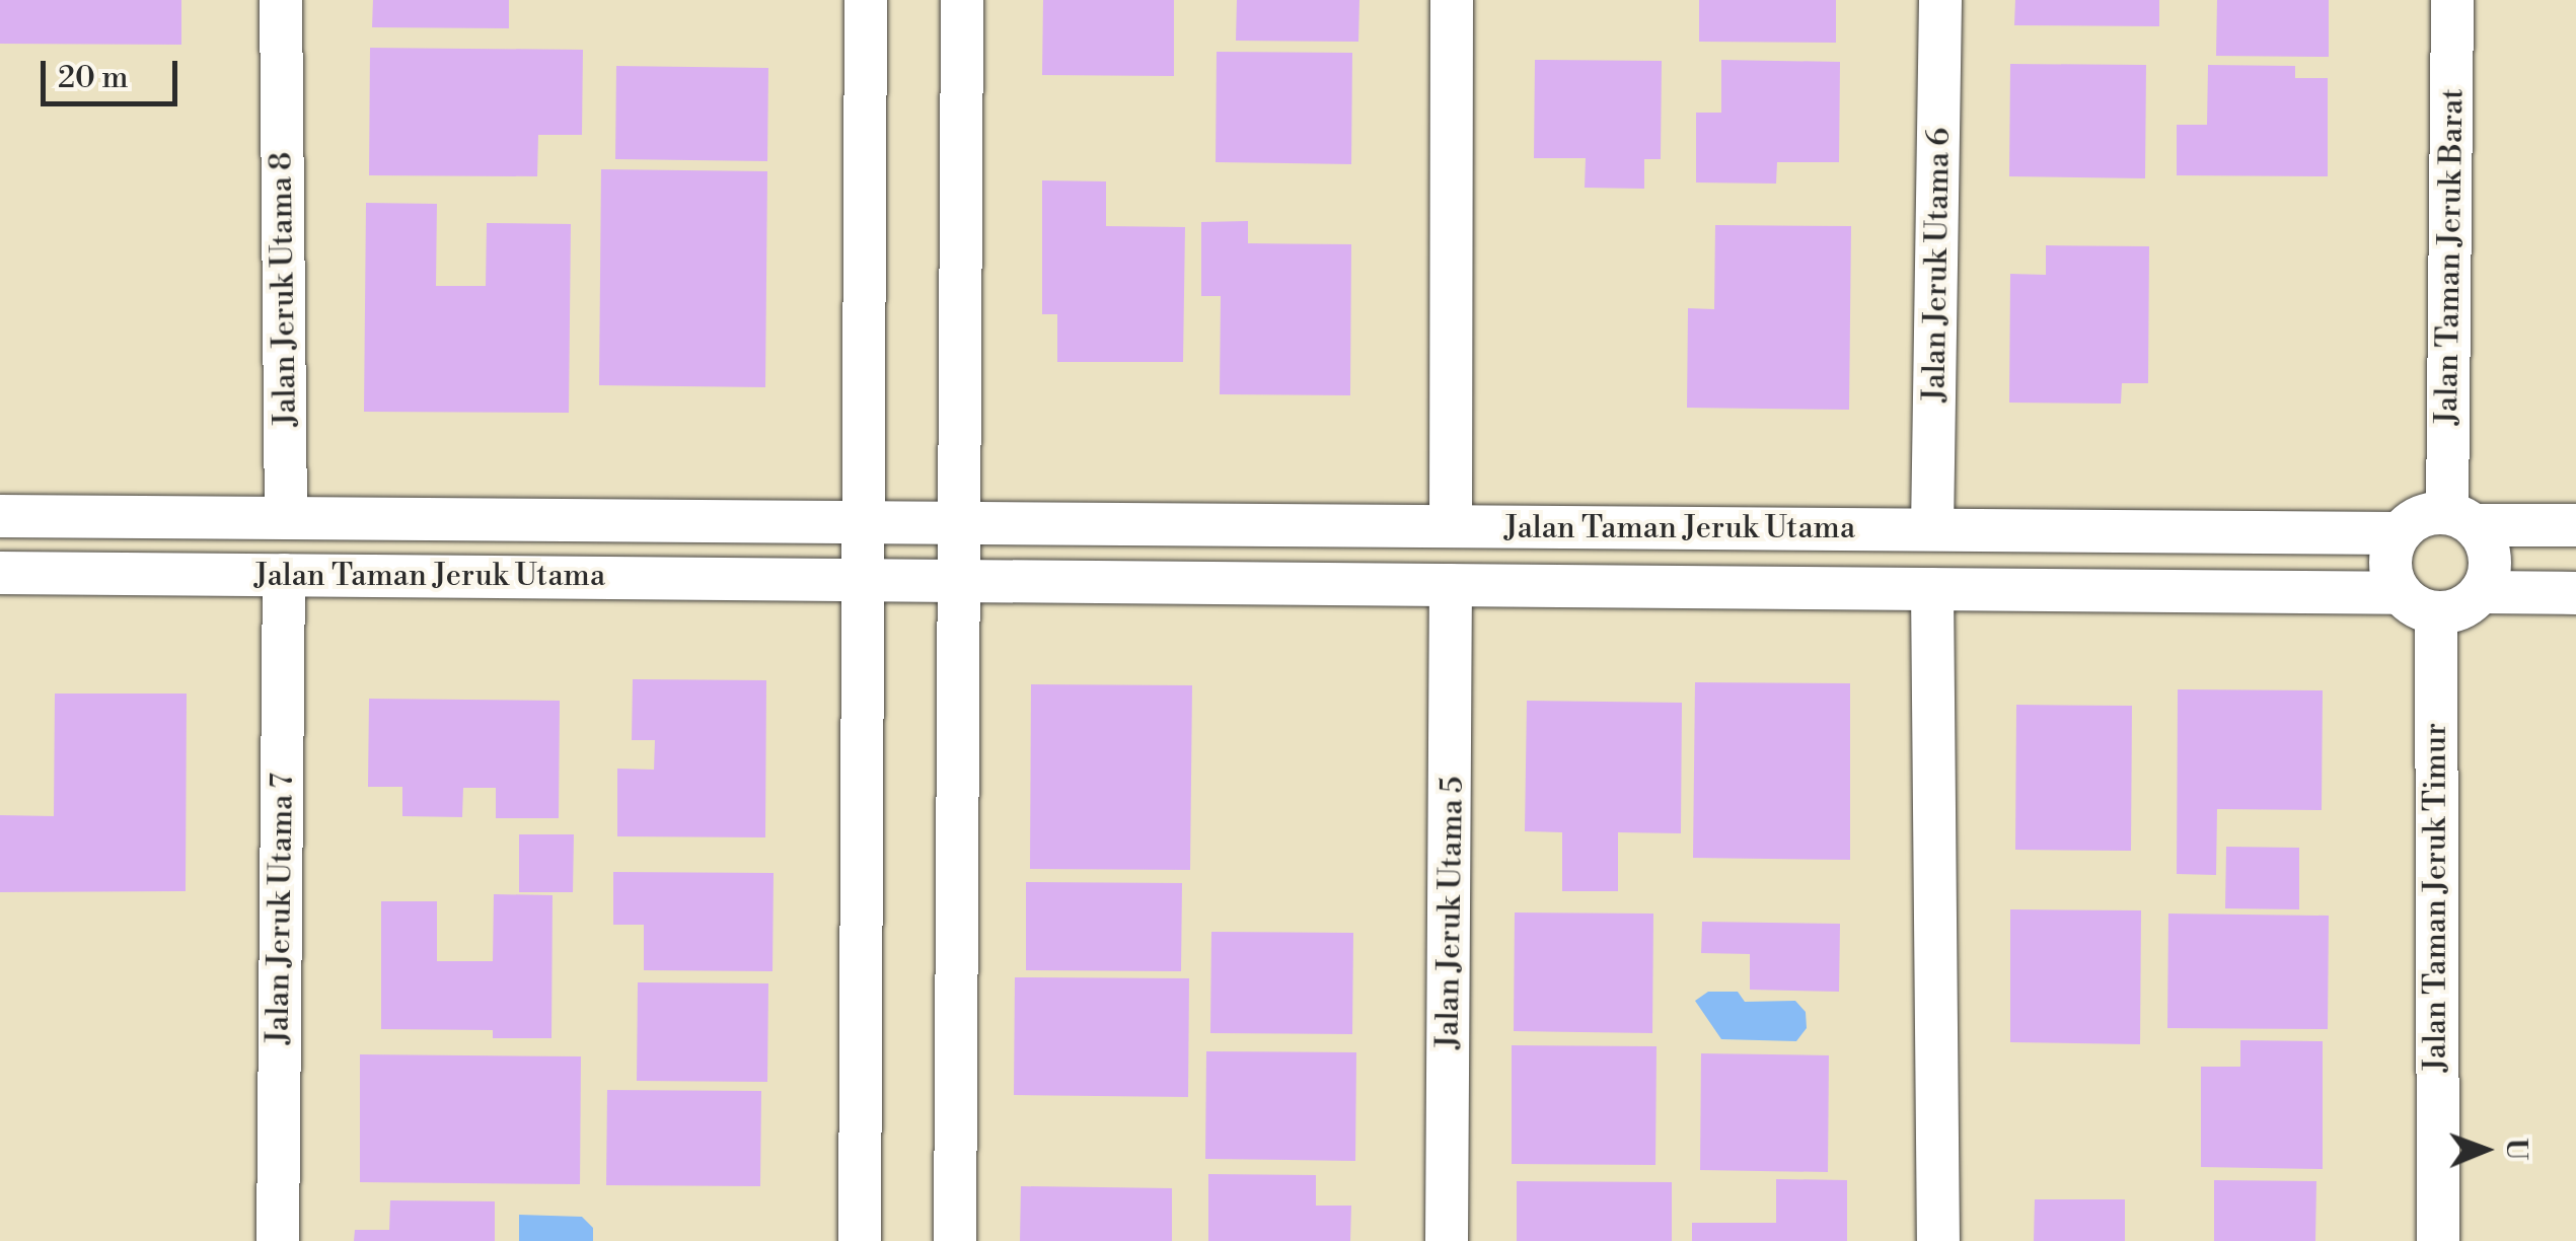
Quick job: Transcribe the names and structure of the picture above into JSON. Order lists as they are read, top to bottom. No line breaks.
{"streets":{"street":["Jalan Taman Jeruk Barat","Jalan Jeruk Utama 6","Jalan Jeruk Utama 8","Jalan Taman Jeruk Utama","Jalan Taman Jeruk Timur","Jalan Jeruk Utama 7","Jalan Jeruk Utama 5"]},"crossings":[["Jalan Taman Jeruk Barat","Jalan Taman Jeruk Utama"],["Jalan Taman Jeruk Barat","Jalan Taman Jeruk Timur"],["Jalan Jeruk Utama 6","Jalan Taman Jeruk Utama"],["Jalan Jeruk Utama 8","Jalan Taman Jeruk Utama"],["Jalan Taman Jeruk Utama","Jalan Taman Jeruk Timur"],["Jalan Taman Jeruk Utama","Jalan Jeruk Utama 7"],["Jalan Taman Jeruk Utama","Jalan Jeruk Utama 5"]],"scale_bar":"20 m","north":"right"}
